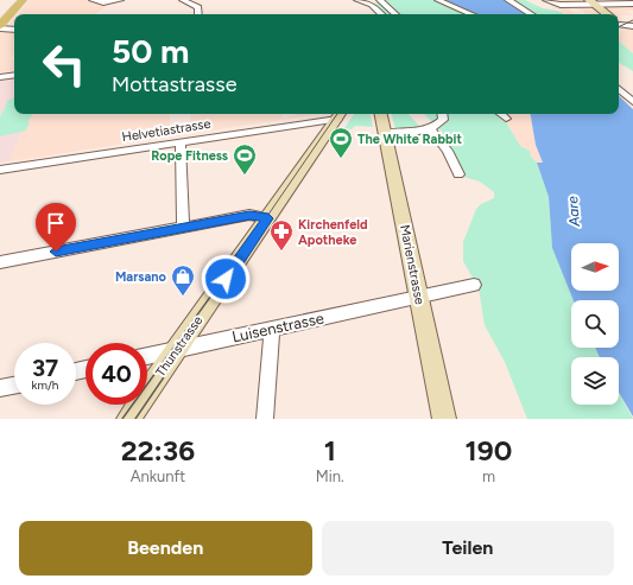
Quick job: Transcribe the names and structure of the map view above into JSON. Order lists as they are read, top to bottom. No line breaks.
{"streets":{"street":["Helvetiastrasse","Marienstrasse","Luisenstrasse","Thunstrasse"]},"crossings":[["Helvetiastrasse","Thunstrasse"],["Marienstrasse","Luisenstrasse"],["Luisenstrasse","Thunstrasse"]],"water":["Aare"],"places":{"sports":["The White Rabbit","Rope Fitness"],"pharmacy":["Kirchenfeld Apotheke"],"shop":["Marsano"]},"north":"right","page":{"turn":["50 m","Mottastrasse"],"speed":"37 km/h","limit":"40","eta":["22:36","Ankunft","1","Min.","190","m"],"buttons":["Beenden","Teilen"]}}
